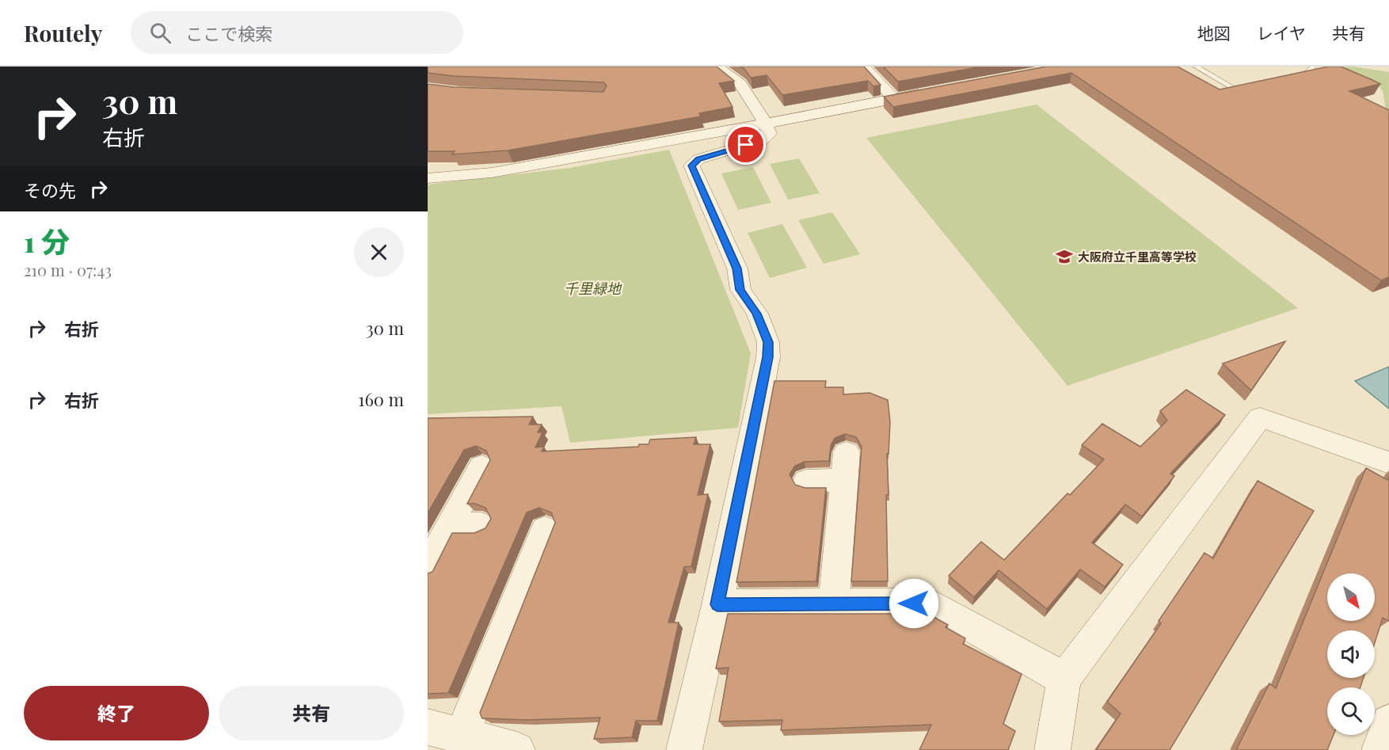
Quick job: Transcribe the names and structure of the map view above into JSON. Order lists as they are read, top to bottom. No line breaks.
{"parks":["千里緑地"],"places":{"school or university":["大阪府立千里高等学校"]},"north":"bottom right","page":{"header":"Routely","search":"ここで検索","nav":["地図","レイヤ","共有"],"turn":["30 m","右折"],"then":"その先","heading":["1 分","210 m · 07:43"],"list":[{"name":"右折","value":"30 m"},{"name":"右折","value":"160 m"}],"buttons":["終了","共有"]}}
